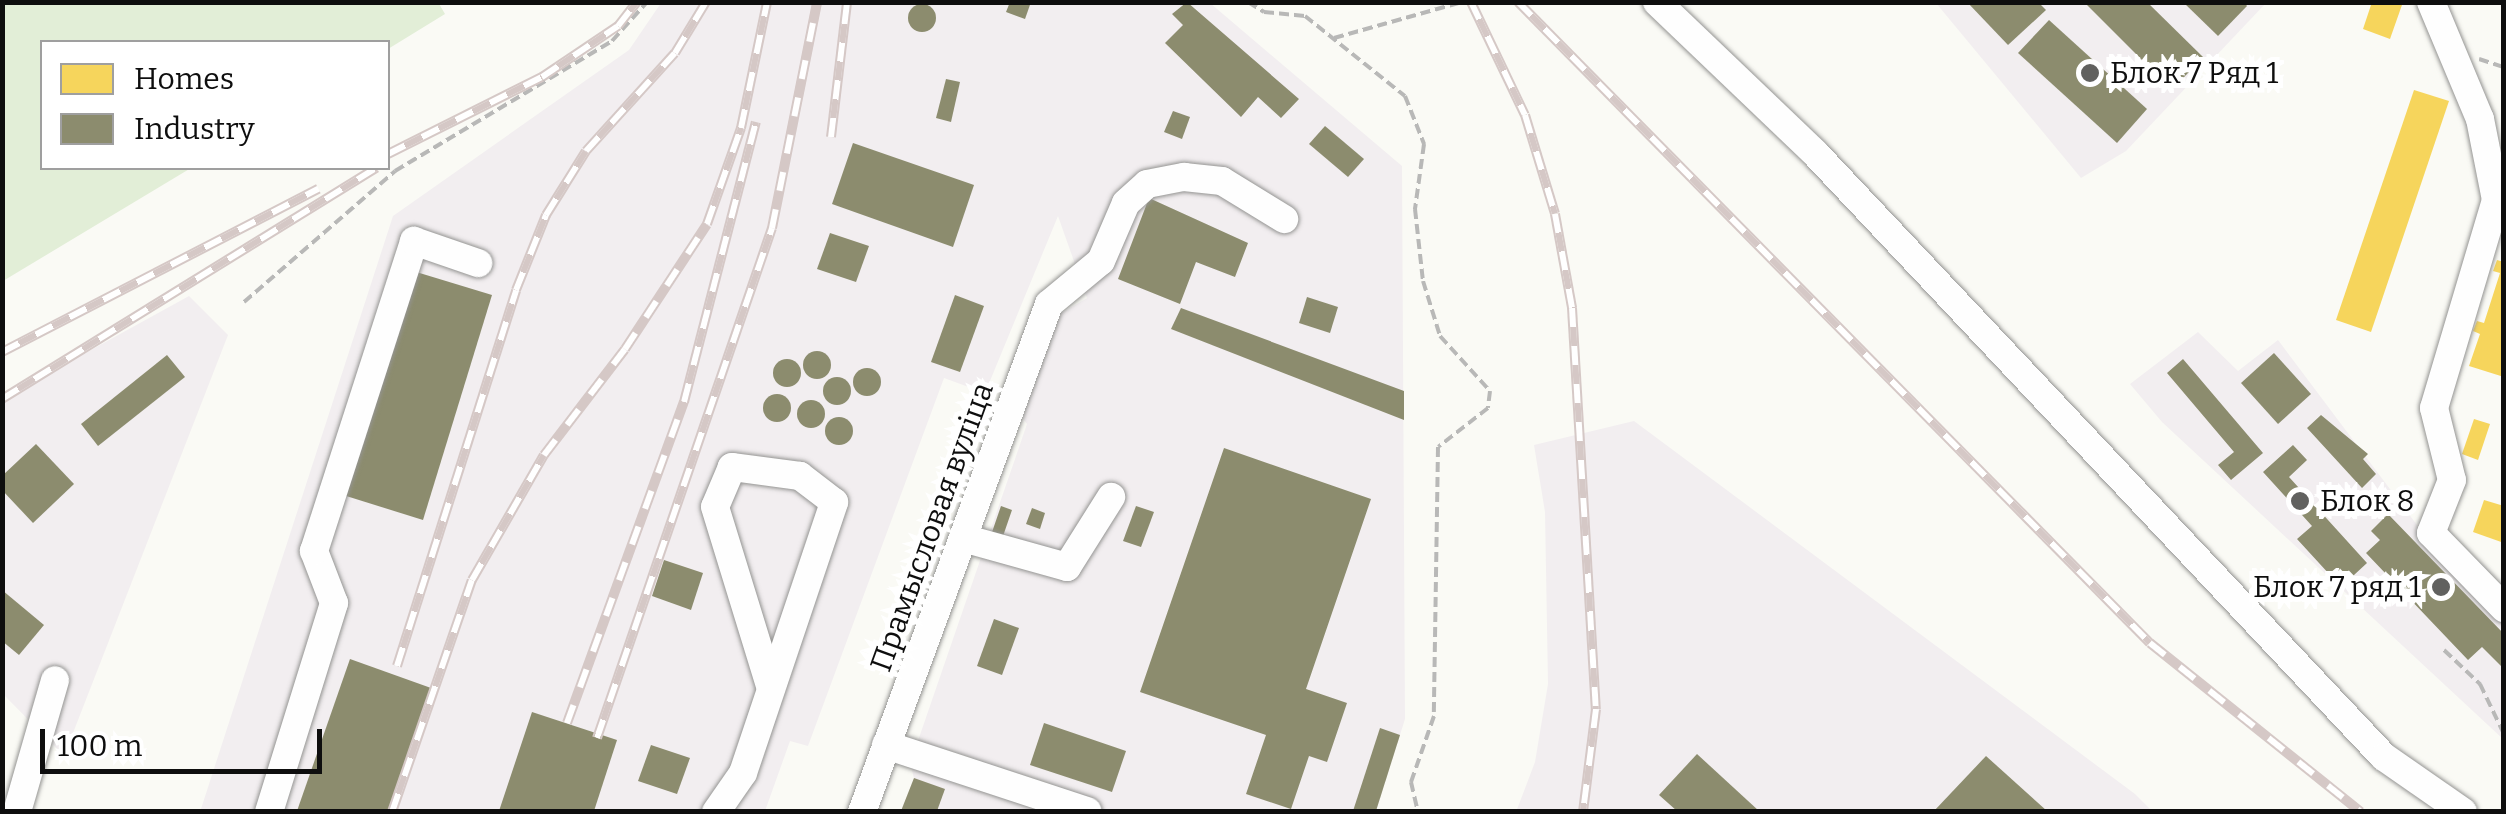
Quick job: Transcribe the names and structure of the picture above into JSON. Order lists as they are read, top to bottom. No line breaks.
{"streets":{"street":["Прамысловая вуліца"]},"places":["Блок 7 Ряд 1","Блок 8","Блок 7 ряд 1"],"legend":["Homes","Industry"],"scale_bar":"100 m"}
